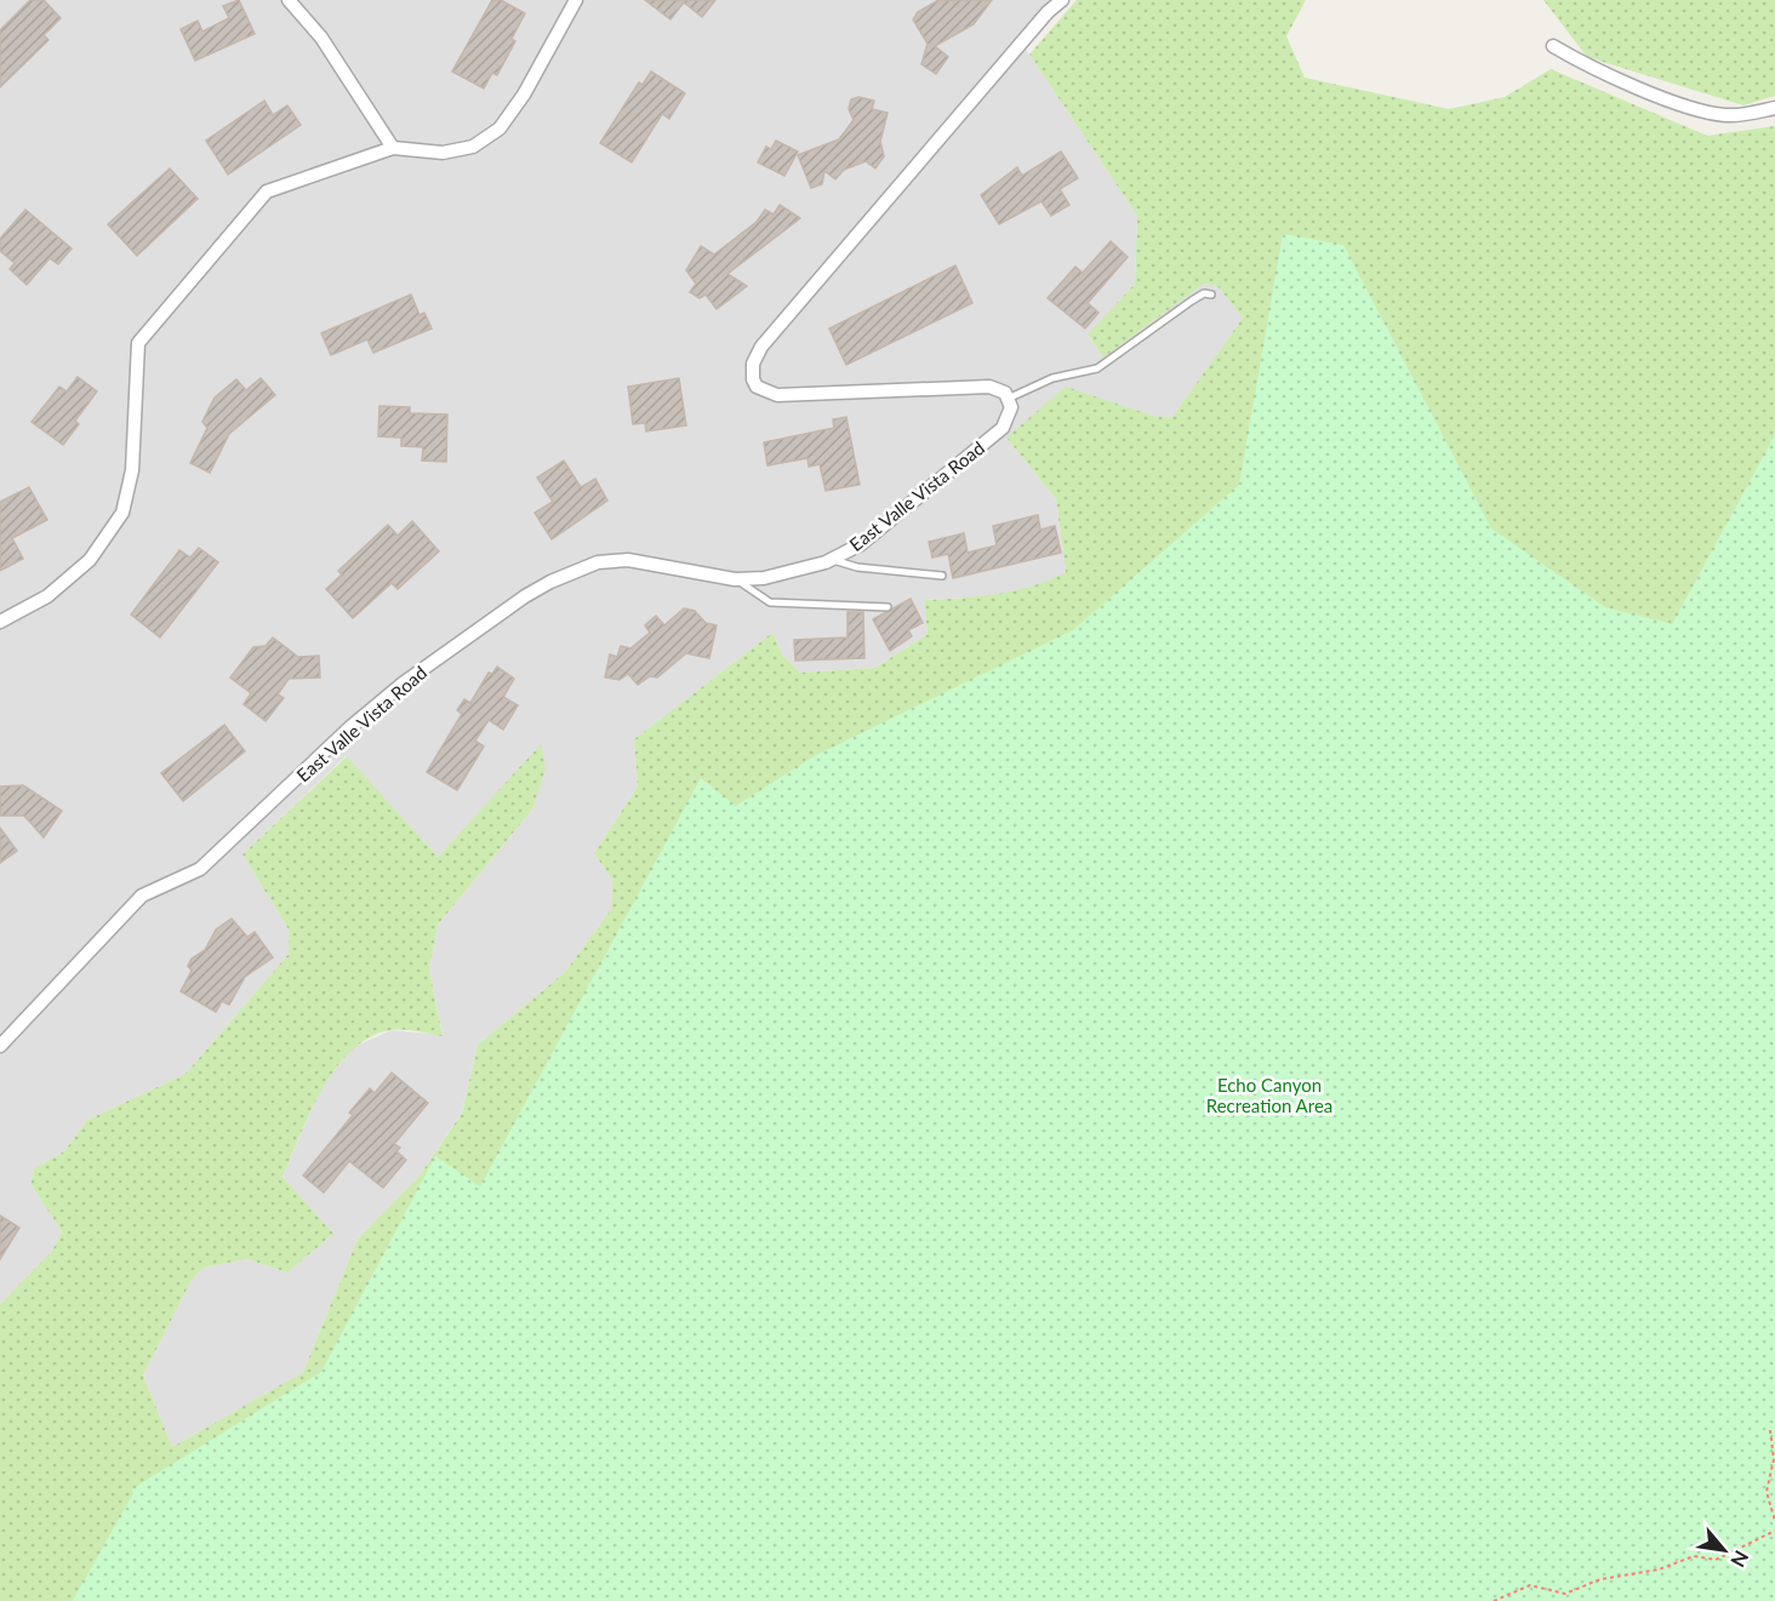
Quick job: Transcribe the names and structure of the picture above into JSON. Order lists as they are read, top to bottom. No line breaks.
{"streets":{"street":["East Valle Vista Road"]},"parks":["Echo Canyon Recreation Area"],"north":"bottom right"}
